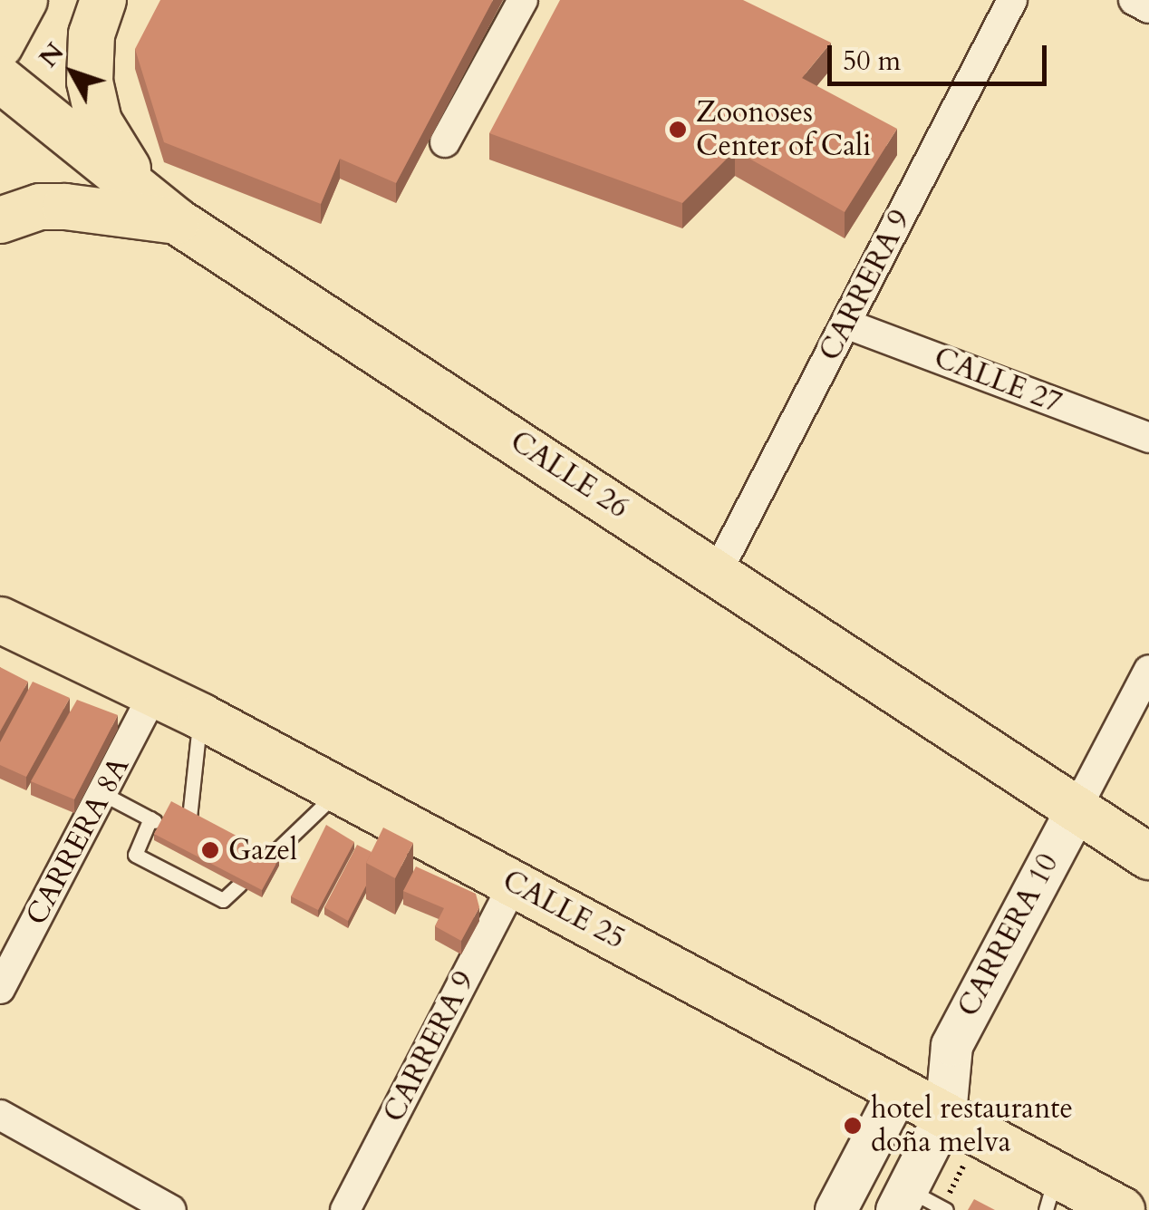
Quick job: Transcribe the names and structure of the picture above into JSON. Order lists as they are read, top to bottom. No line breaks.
{"streets":{"main road":["CALLE 26","CALLE 25","CARRERA 10"],"street":["CARRERA 9","CALLE 27","CARRERA 8A"]},"crossings":[["CARRERA 9","CALLE 27"],["CARRERA 9","CALLE 26"],["CARRERA 9","CALLE 25"],["CALLE 26","CARRERA 10"],["CARRERA 8A","CALLE 25"],["CALLE 25","CARRERA 10"]],"places":["Zoonoses Center of Cali","Gazel","hotel restaurante doña melva"],"scale_bar":"50 m","north":"top left"}
